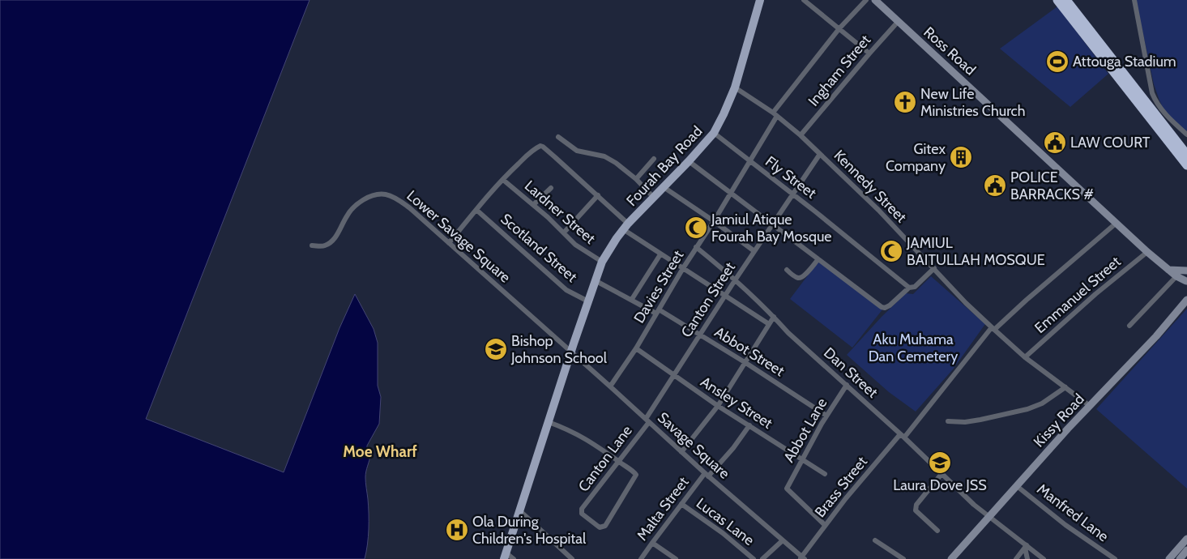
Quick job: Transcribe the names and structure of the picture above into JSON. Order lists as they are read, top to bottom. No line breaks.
{"streets":{"main road":["Ross Road","Fourah Bay Road","Kissy Road"],"street":["Ingham Street","Fly Street","Kennedy Street","Lardner Street","Lower Savage Square","Scotland Street","Davies Street","Emmanuel Street","Canton Street","Abbot Street","Dan Street","Ansley Street","Abbot Lane","Savage Square","Canton Lane","Brass Street","Malta Street","Manfred Lane","Lucas Lane"]},"crossings":[["Ross Road","Ingham Street"],["Ross Road","Emmanuel Street"],["Ross Road","Brass Street"],["Ingham Street","Kennedy Street"],["Fourah Bay Road","Fly Street"],["Fourah Bay Road","Kennedy Street"],["Fourah Bay Road","Lardner Street"],["Fourah Bay Road","Lower Savage Square"],["Fourah Bay Road","Scotland Street"],["Fourah Bay Road","Abbot Street"],["Fourah Bay Road","Savage Square"],["Fly Street","Davies Street"],["Fly Street","Canton Street"],["Kennedy Street","Davies Street"],["Kennedy Street","Emmanuel Street"],["Kennedy Street","Canton Street"],["Kennedy Street","Kissy Road"],["Kennedy Street","Brass Street"],["Lower Savage Square","Savage Square"],["Davies Street","Abbot Street"],["Davies Street","Dan Street"],["Davies Street","Ansley Street"],["Davies Street","Savage Square"],["Canton Street","Abbot Street"],["Canton Street","Dan Street"],["Canton Street","Ansley Street"],["Canton Street","Savage Square"],["Canton Street","Canton Lane"],["Abbot Street","Abbot Lane"],["Dan Street","Kissy Road"],["Dan Street","Abbot Lane"],["Dan Street","Brass Street"],["Ansley Street","Abbot Lane"],["Ansley Street","Malta Street"],["Kissy Road","Manfred Lane"],["Abbot Lane","Brass Street"],["Savage Square","Canton Lane"],["Savage Square","Brass Street"],["Savage Square","Malta Street"],["Malta Street","Lucas Lane"]],"districts":["Moe Wharf"],"parks":["Aku Muhama Dan Cemetery"],"places":{"sports":["Attouga Stadium"],"church":["New Life Ministries Church"],"public building":["LAW COURT","POLICE BARRACKS #"],"building":["Gitex Company"],"mosque":["Jamiul Atique Fourah Bay Mosque","JAMIUL BAITULLAH MOSQUE"],"school or university":["Bishop Johnson School","Laura Dove JSS"],"hospital":["Ola During Children's Hospital"]}}
